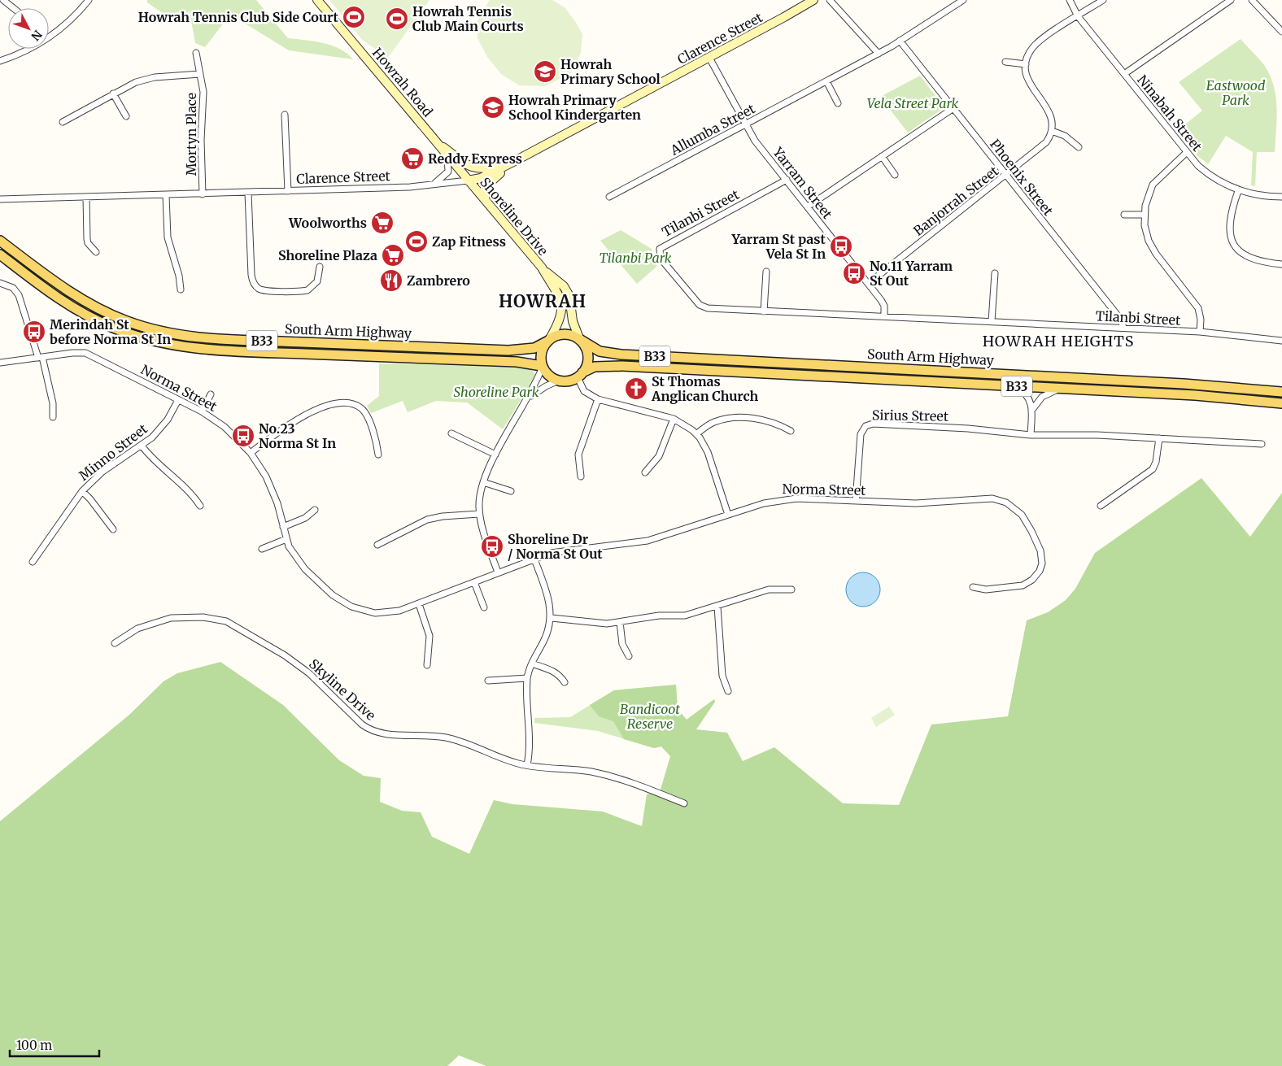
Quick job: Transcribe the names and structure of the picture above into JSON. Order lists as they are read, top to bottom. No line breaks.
{"streets":{"main road":["Clarence Street","Howrah Road","Shoreline Drive","South Arm Highway","B33"],"street":["Ninabah Street","Allumba Street","Mortyn Place","Phoenix Street","Yarram Street","Banjorrah Street","Tilanbi Street","Norma Street","Sirius Street","Minno Street","Skyline Drive"]},"crossings":[["Clarence Street","Howrah Road"],["Clarence Street","Mortyn Place"],["Clarence Street","Yarram Street"],["Clarence Street","Shoreline Drive"],["Howrah Road","Shoreline Drive"],["Allumba Street","Phoenix Street"],["Allumba Street","Yarram Street"],["Phoenix Street","Banjorrah Street"],["Phoenix Street","Tilanbi Street"],["Yarram Street","Banjorrah Street"],["Yarram Street","Tilanbi Street"],["Shoreline Drive","South Arm Highway"],["Shoreline Drive","B33"],["South Arm Highway","B33"],["Norma Street","Sirius Street"],["Norma Street","Minno Street"]],"districts":["HOWRAH","HOWRAH HEIGHTS"],"parks":["Eastwood Park","Vela Street Park","Tilanbi Park","Shoreline Park","Bandicoot Reserve"],"places":{"sports":["Howrah Tennis Club Side Court","Howrah Tennis Club Main Courts","Zap Fitness"],"school or university":["Howrah Primary School","Howrah Primary School Kindergarten"],"supermarket":["Reddy Express","Woolworths","Shoreline Plaza"],"bus stop":["Yarram St past Vela St In","No.11 Yarram St Out","Merindah St before Norma St In","No.23 Norma St In","Shoreline Dr / Norma St Out"],"restaurant":["Zambrero"],"church":["St Thomas Anglican Church"]},"scale_bar":"100 m","north":"bottom right"}
